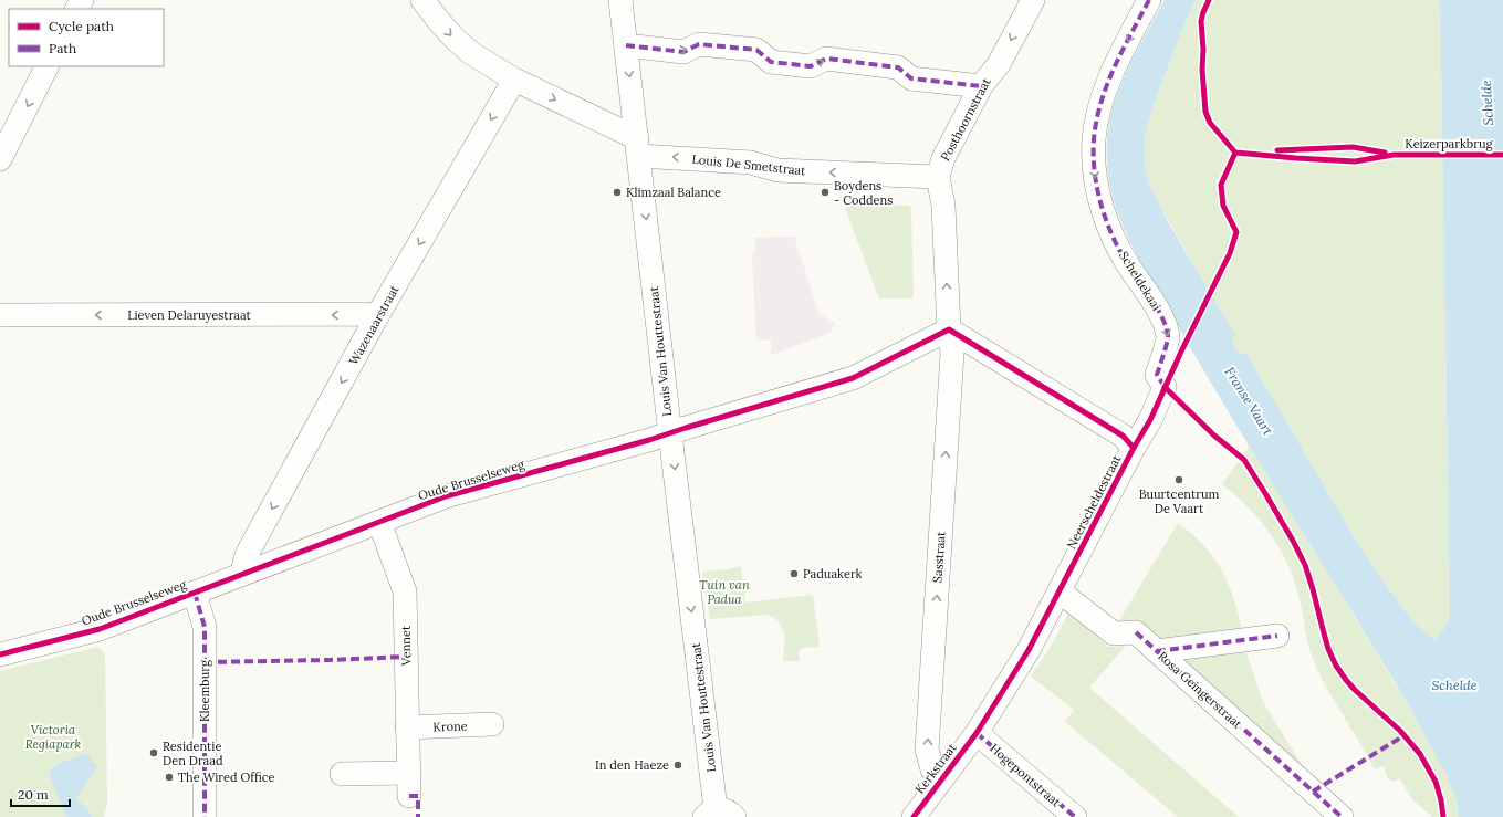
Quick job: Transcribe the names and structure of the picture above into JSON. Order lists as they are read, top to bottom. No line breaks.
{"streets":{"street":["Posthoornstraat","Louis De Smetstraat","Scheldekaai","Lieven Delaruyestraat","Wazenaarstraat","Louis Van Houttestraat","Oude Brusselseweg","Neerscheldestraat","Sasstraat","Vennet","Rosa Geingerstraat","Kleemburg","Krone","Kerkstraat","Hogepontstraat"],"cycle path":["Keizerparkbrug"]},"crossings":[["Posthoornstraat","Louis De Smetstraat"],["Posthoornstraat","Oude Brusselseweg"],["Posthoornstraat","Neerscheldestraat"],["Posthoornstraat","Sasstraat"],["Louis De Smetstraat","Wazenaarstraat"],["Louis De Smetstraat","Louis Van Houttestraat"],["Scheldekaai","Neerscheldestraat"],["Lieven Delaruyestraat","Wazenaarstraat"],["Wazenaarstraat","Oude Brusselseweg"],["Louis Van Houttestraat","Oude Brusselseweg"],["Oude Brusselseweg","Neerscheldestraat"],["Oude Brusselseweg","Sasstraat"],["Oude Brusselseweg","Vennet"],["Oude Brusselseweg","Kleemburg"],["Neerscheldestraat","Sasstraat"],["Neerscheldestraat","Rosa Geingerstraat"],["Neerscheldestraat","Kerkstraat"],["Neerscheldestraat","Hogepontstraat"],["Sasstraat","Kerkstraat"],["Vennet","Krone"],["Kerkstraat","Hogepontstraat"]],"one_way":["Scheldekaai","Lieven Delaruyestraat","Wazenaarstraat","Louis Van Houttestraat","Sasstraat"],"water":["Schelde","Franse Vaart"],"parks":["Tuin van Padua","Victoria Regiapark"],"places":["Klimzaal Balance","Boydens - Coddens","Buurtcentrum De Vaart","Paduakerk","Residentie Den Draad","In den Haeze","The Wired Office"],"legend":["Cycle path","Path"],"scale_bar":"20 m"}
